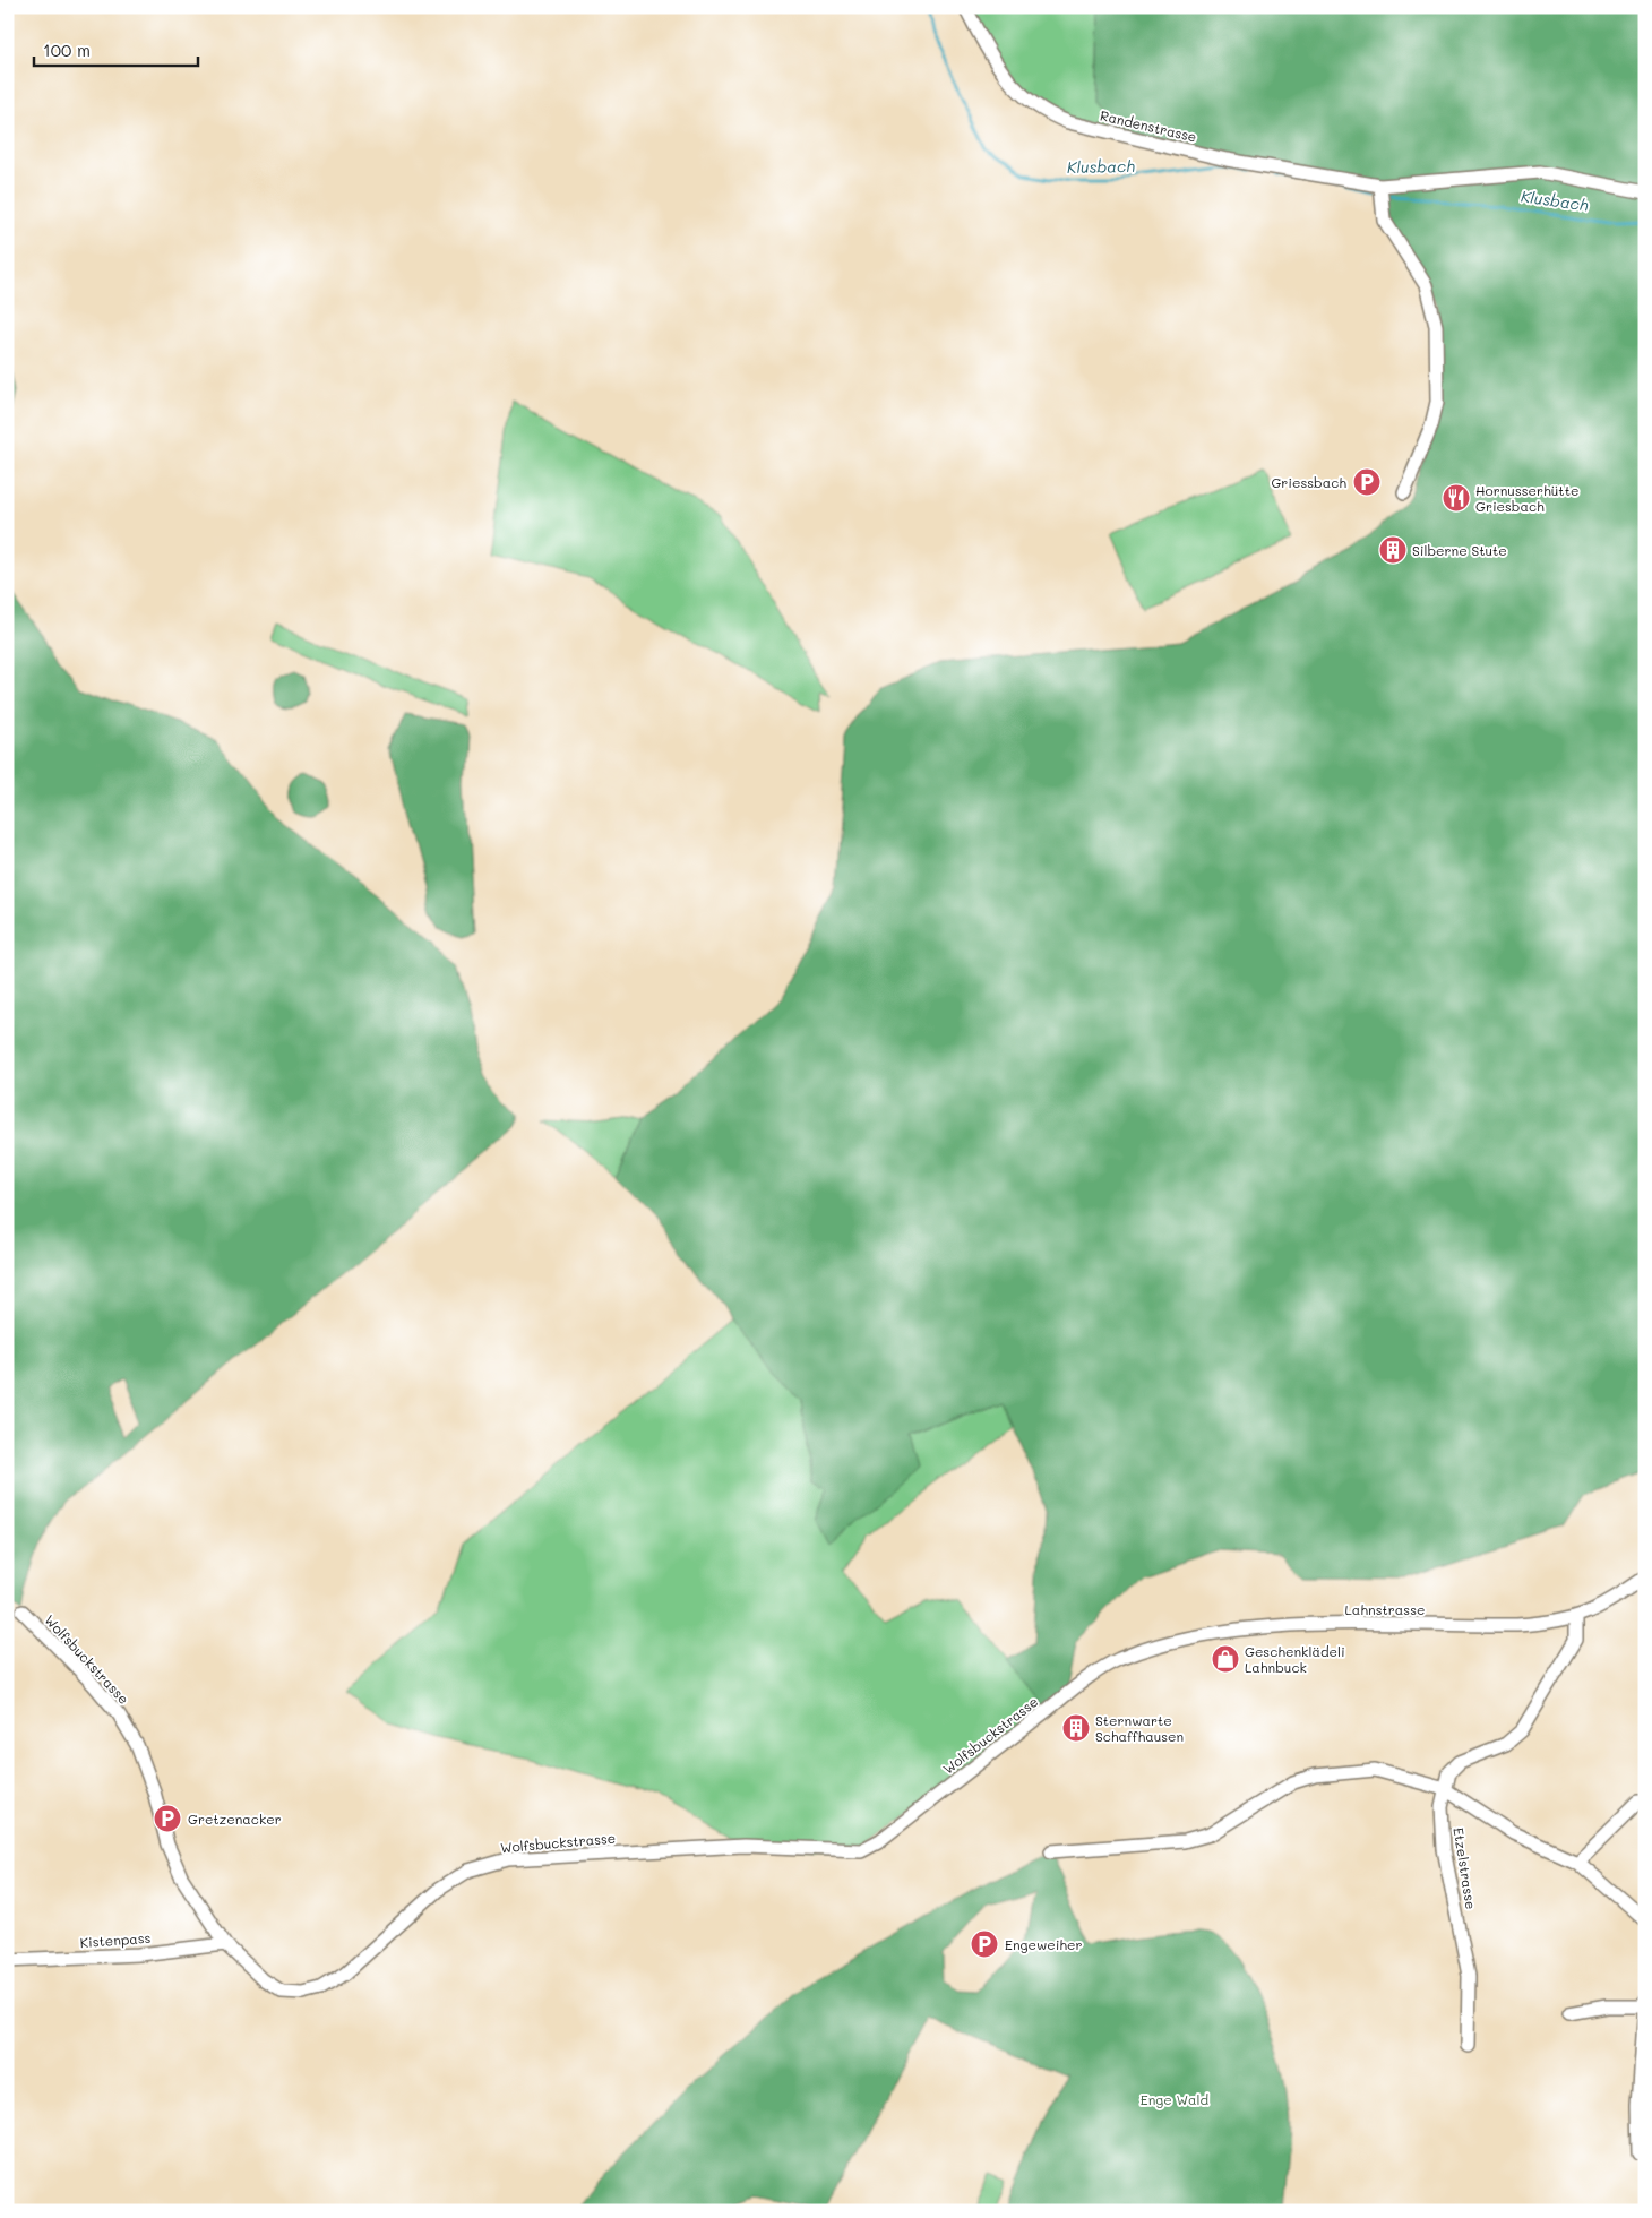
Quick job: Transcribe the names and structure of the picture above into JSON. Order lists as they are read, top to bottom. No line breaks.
{"streets":{"street":["Randenstrasse","Lahnstrasse","Wolfsbuckstrasse","Etzelstrasse","Kistenpass"]},"crossings":[["Lahnstrasse","Wolfsbuckstrasse"],["Lahnstrasse","Etzelstrasse"],["Wolfsbuckstrasse","Kistenpass"]],"water":["Klusbach"],"parks":["Enge Wald"],"places":{"parking":["Griessbach","Gretzenacker","Engeweiher"],"restaurant":["Hornusserhütte Griesbach"],"building":["Silberne Stute","Sternwarte Schaffhausen"],"shop":["Geschenklädeli Lahnbuck"]},"scale_bar":"100 m"}
